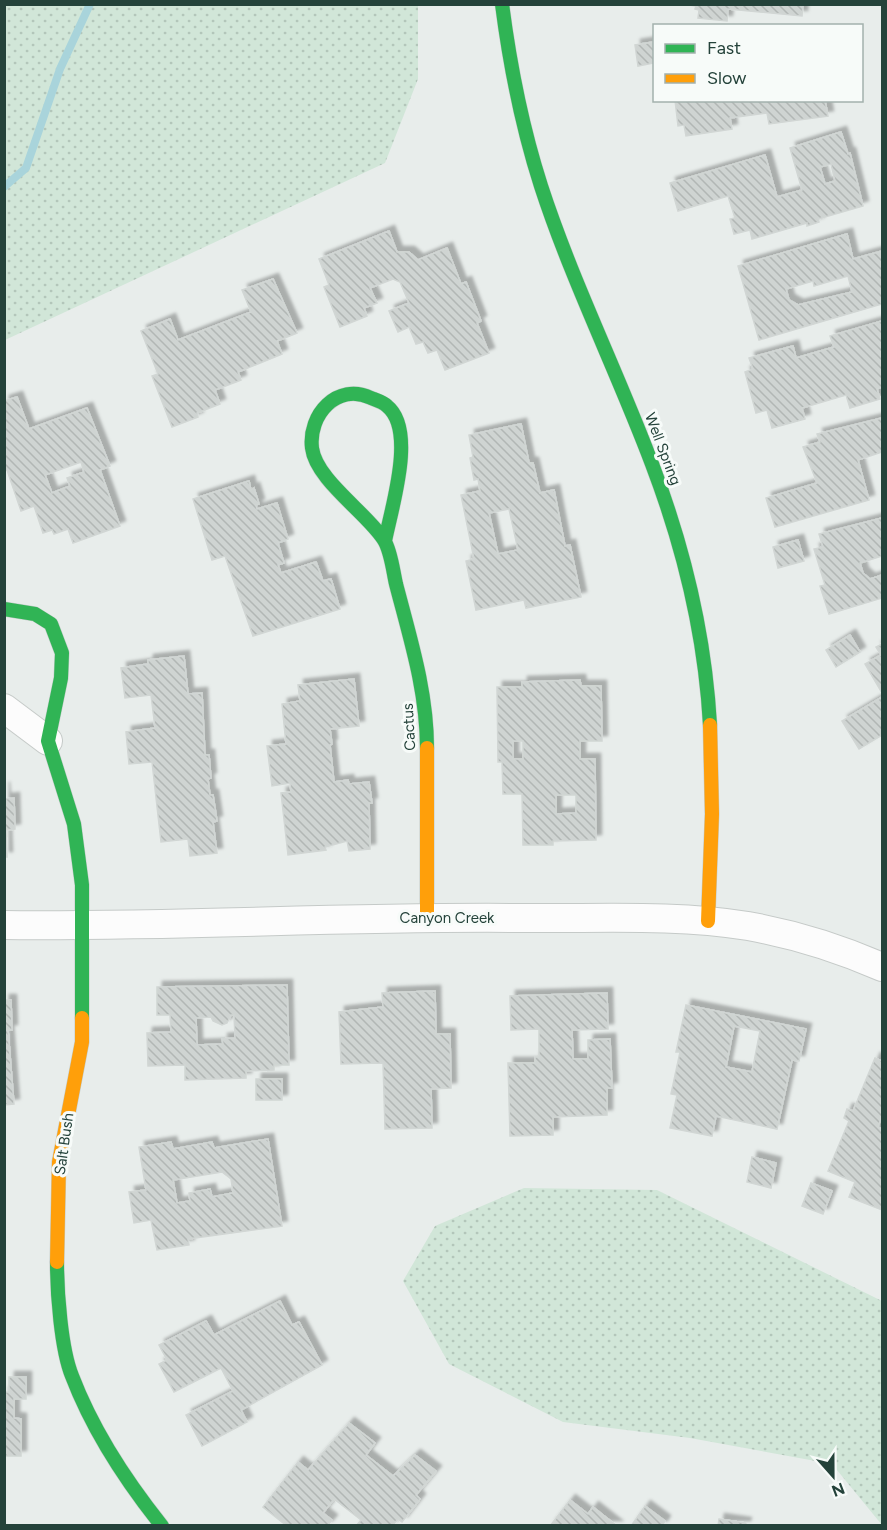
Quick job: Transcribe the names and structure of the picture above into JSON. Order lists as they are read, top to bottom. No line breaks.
{"streets":{"street":["Well Spring","Cactus","Canyon Creek","Salt Bush"]},"crossings":[["Well Spring","Canyon Creek"],["Cactus","Canyon Creek"],["Canyon Creek","Salt Bush"]],"legend":["Fast","Slow"],"north":"bottom"}
